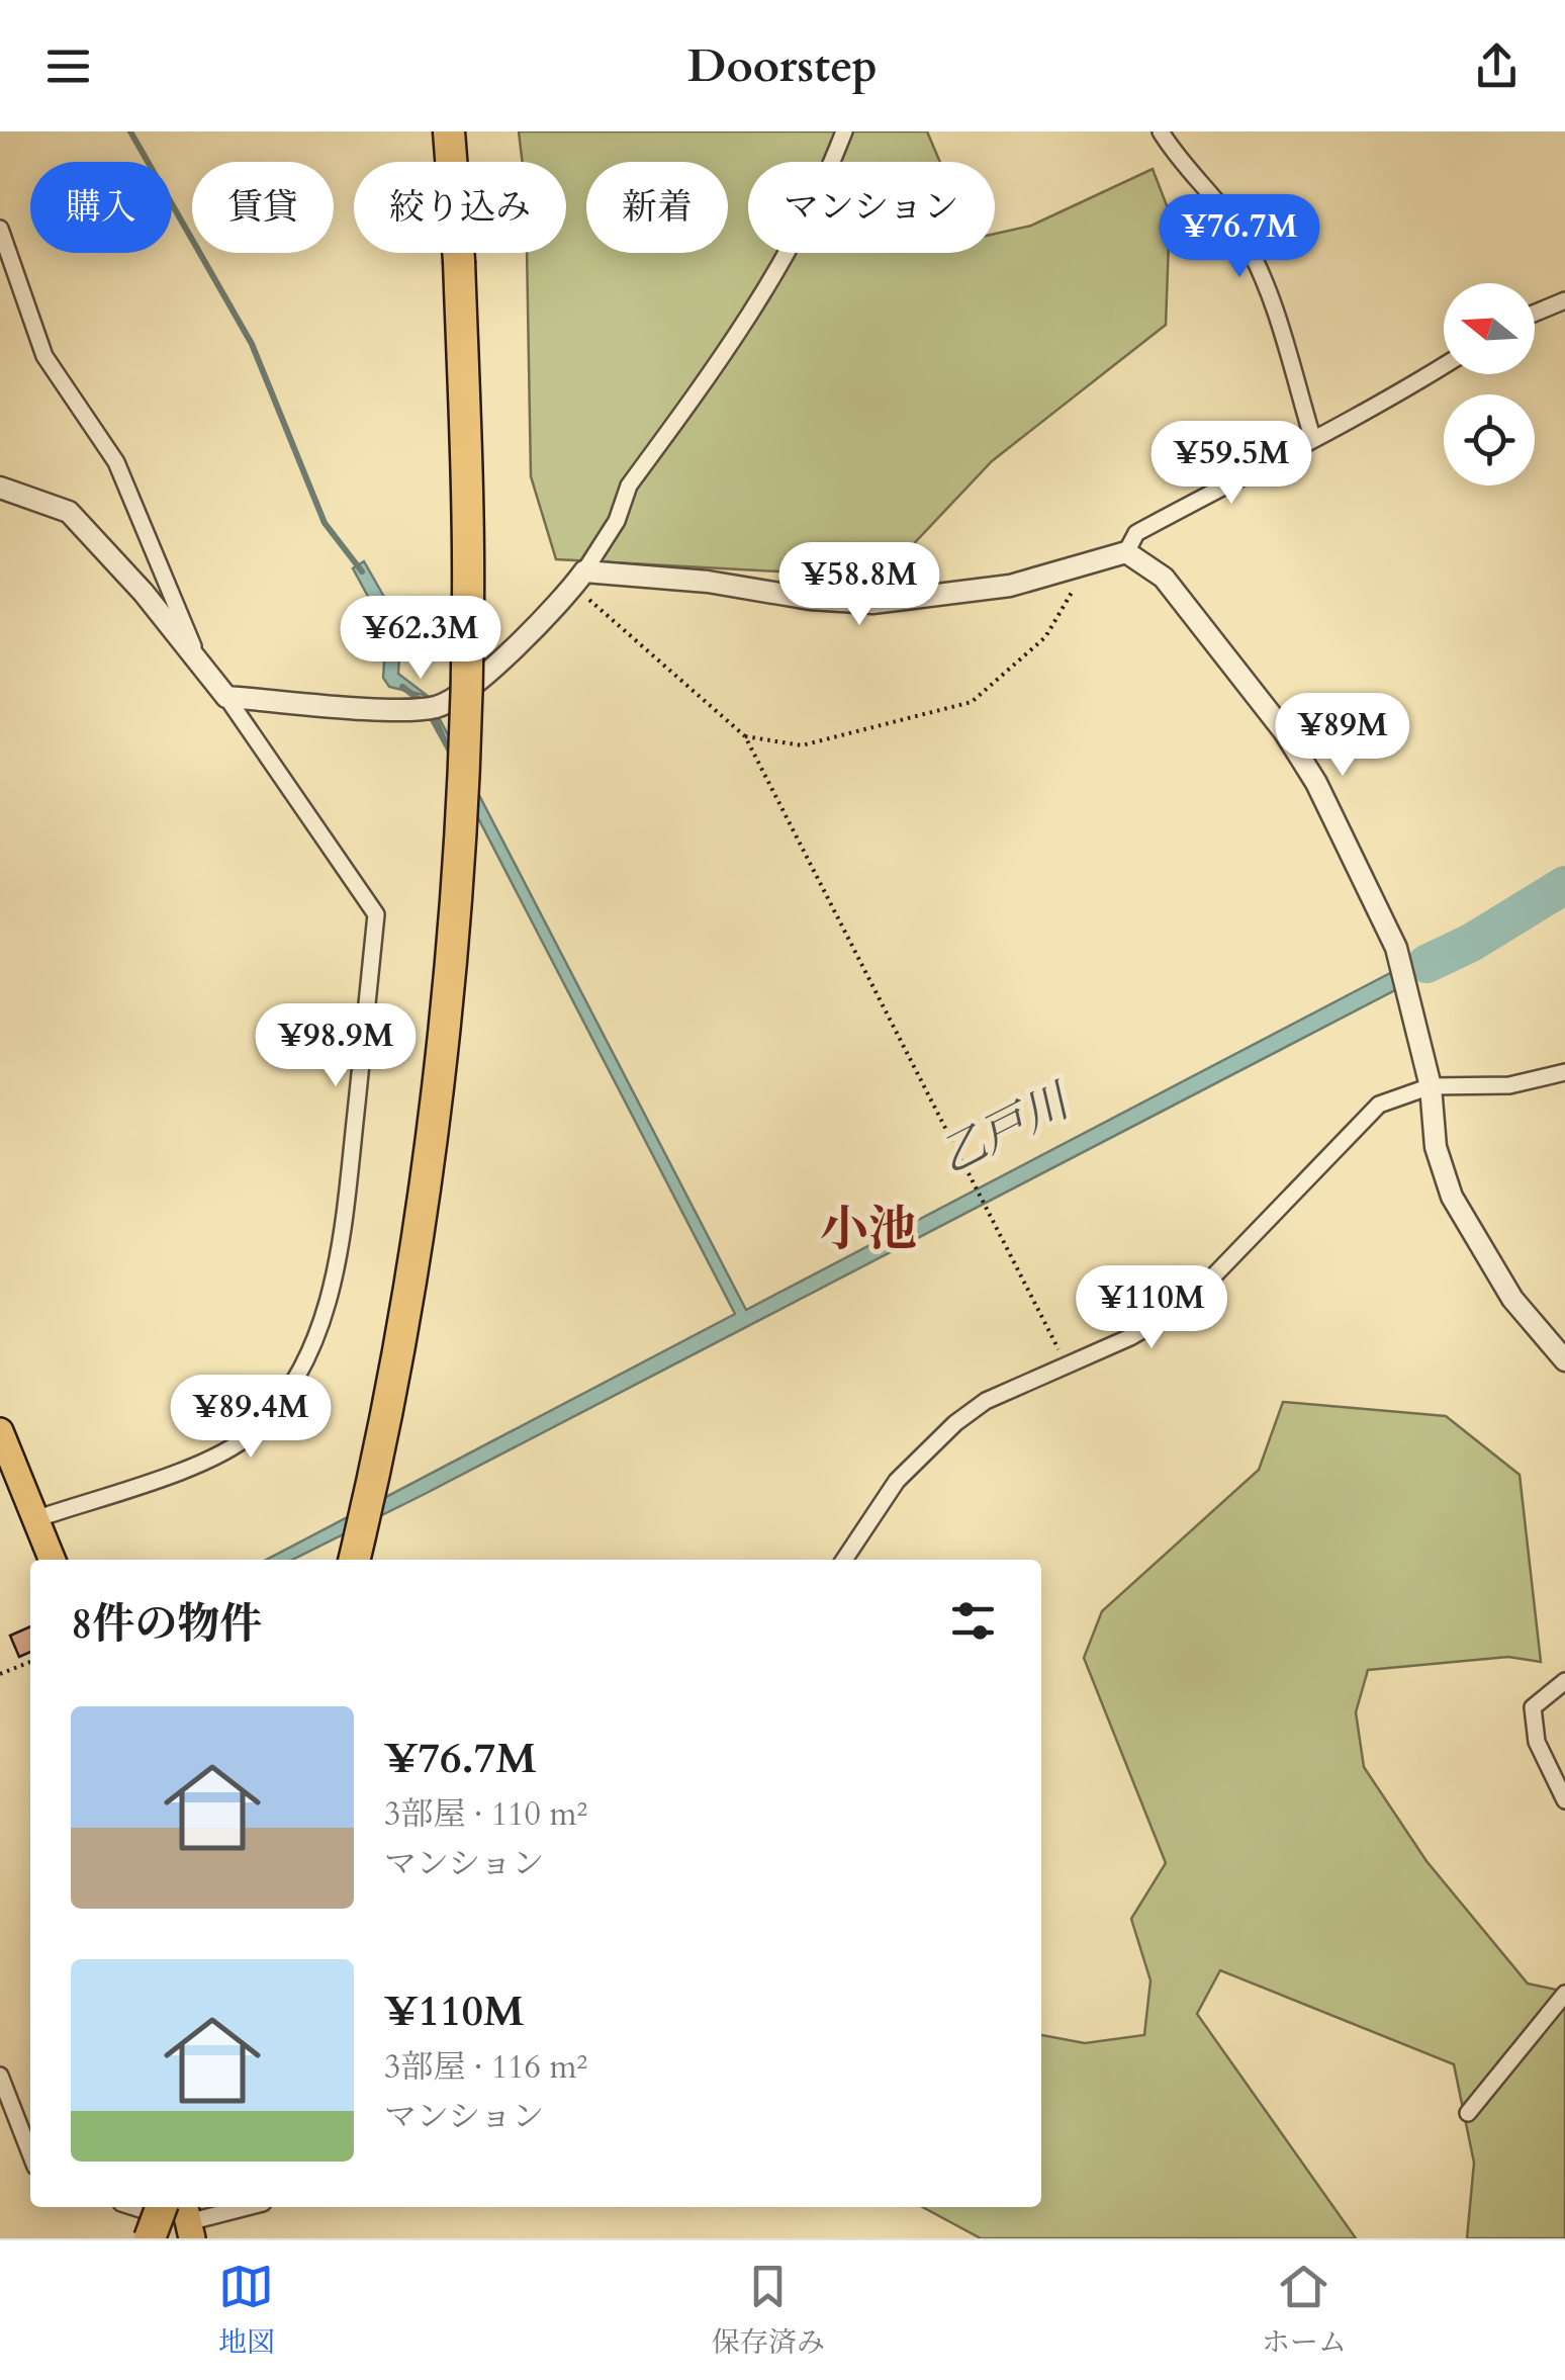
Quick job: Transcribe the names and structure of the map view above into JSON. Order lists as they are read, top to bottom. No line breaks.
{"districts":["小池"],"water":["乙戸川"],"north":"left","page":{"header":"Doorstep","chip":["購入","賃貸","絞り込み","新着","マンション"],"price":["¥76.7M","¥59.5M","¥58.8M","¥62.3M","¥89M","¥98.9M","¥110M","¥89.4M"],"heading":"8件の物件","list":[{"name":"¥76.7M","note":"3部屋 · 110 m² · マンション"},{"name":"¥110M","note":"3部屋 · 116 m² · マンション"}],"tabs":["地図","保存済み","ホーム"]}}
